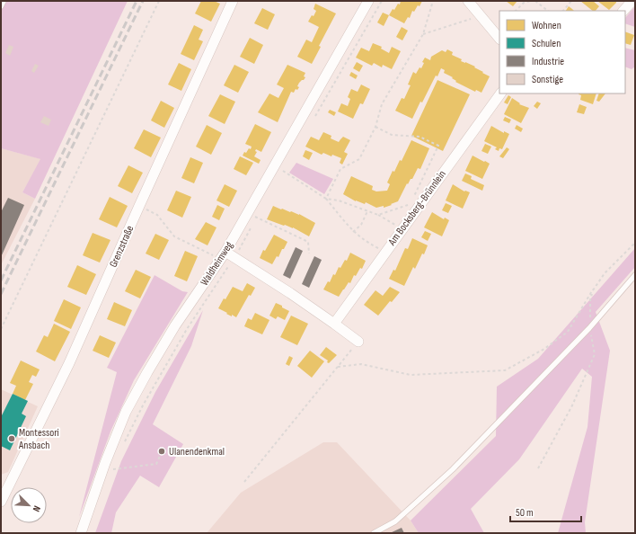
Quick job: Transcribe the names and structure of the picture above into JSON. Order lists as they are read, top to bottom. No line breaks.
{"streets":{"street":["Am Bocksberg-Brünnlein","Grenzstraße","Waldheimweg"]},"places":["Montessori Ansbach","Ulanendenkmal"],"legend":["Wohnen","Schulen","Industrie","Sonstige"],"scale_bar":"50 m","north":"bottom right"}
